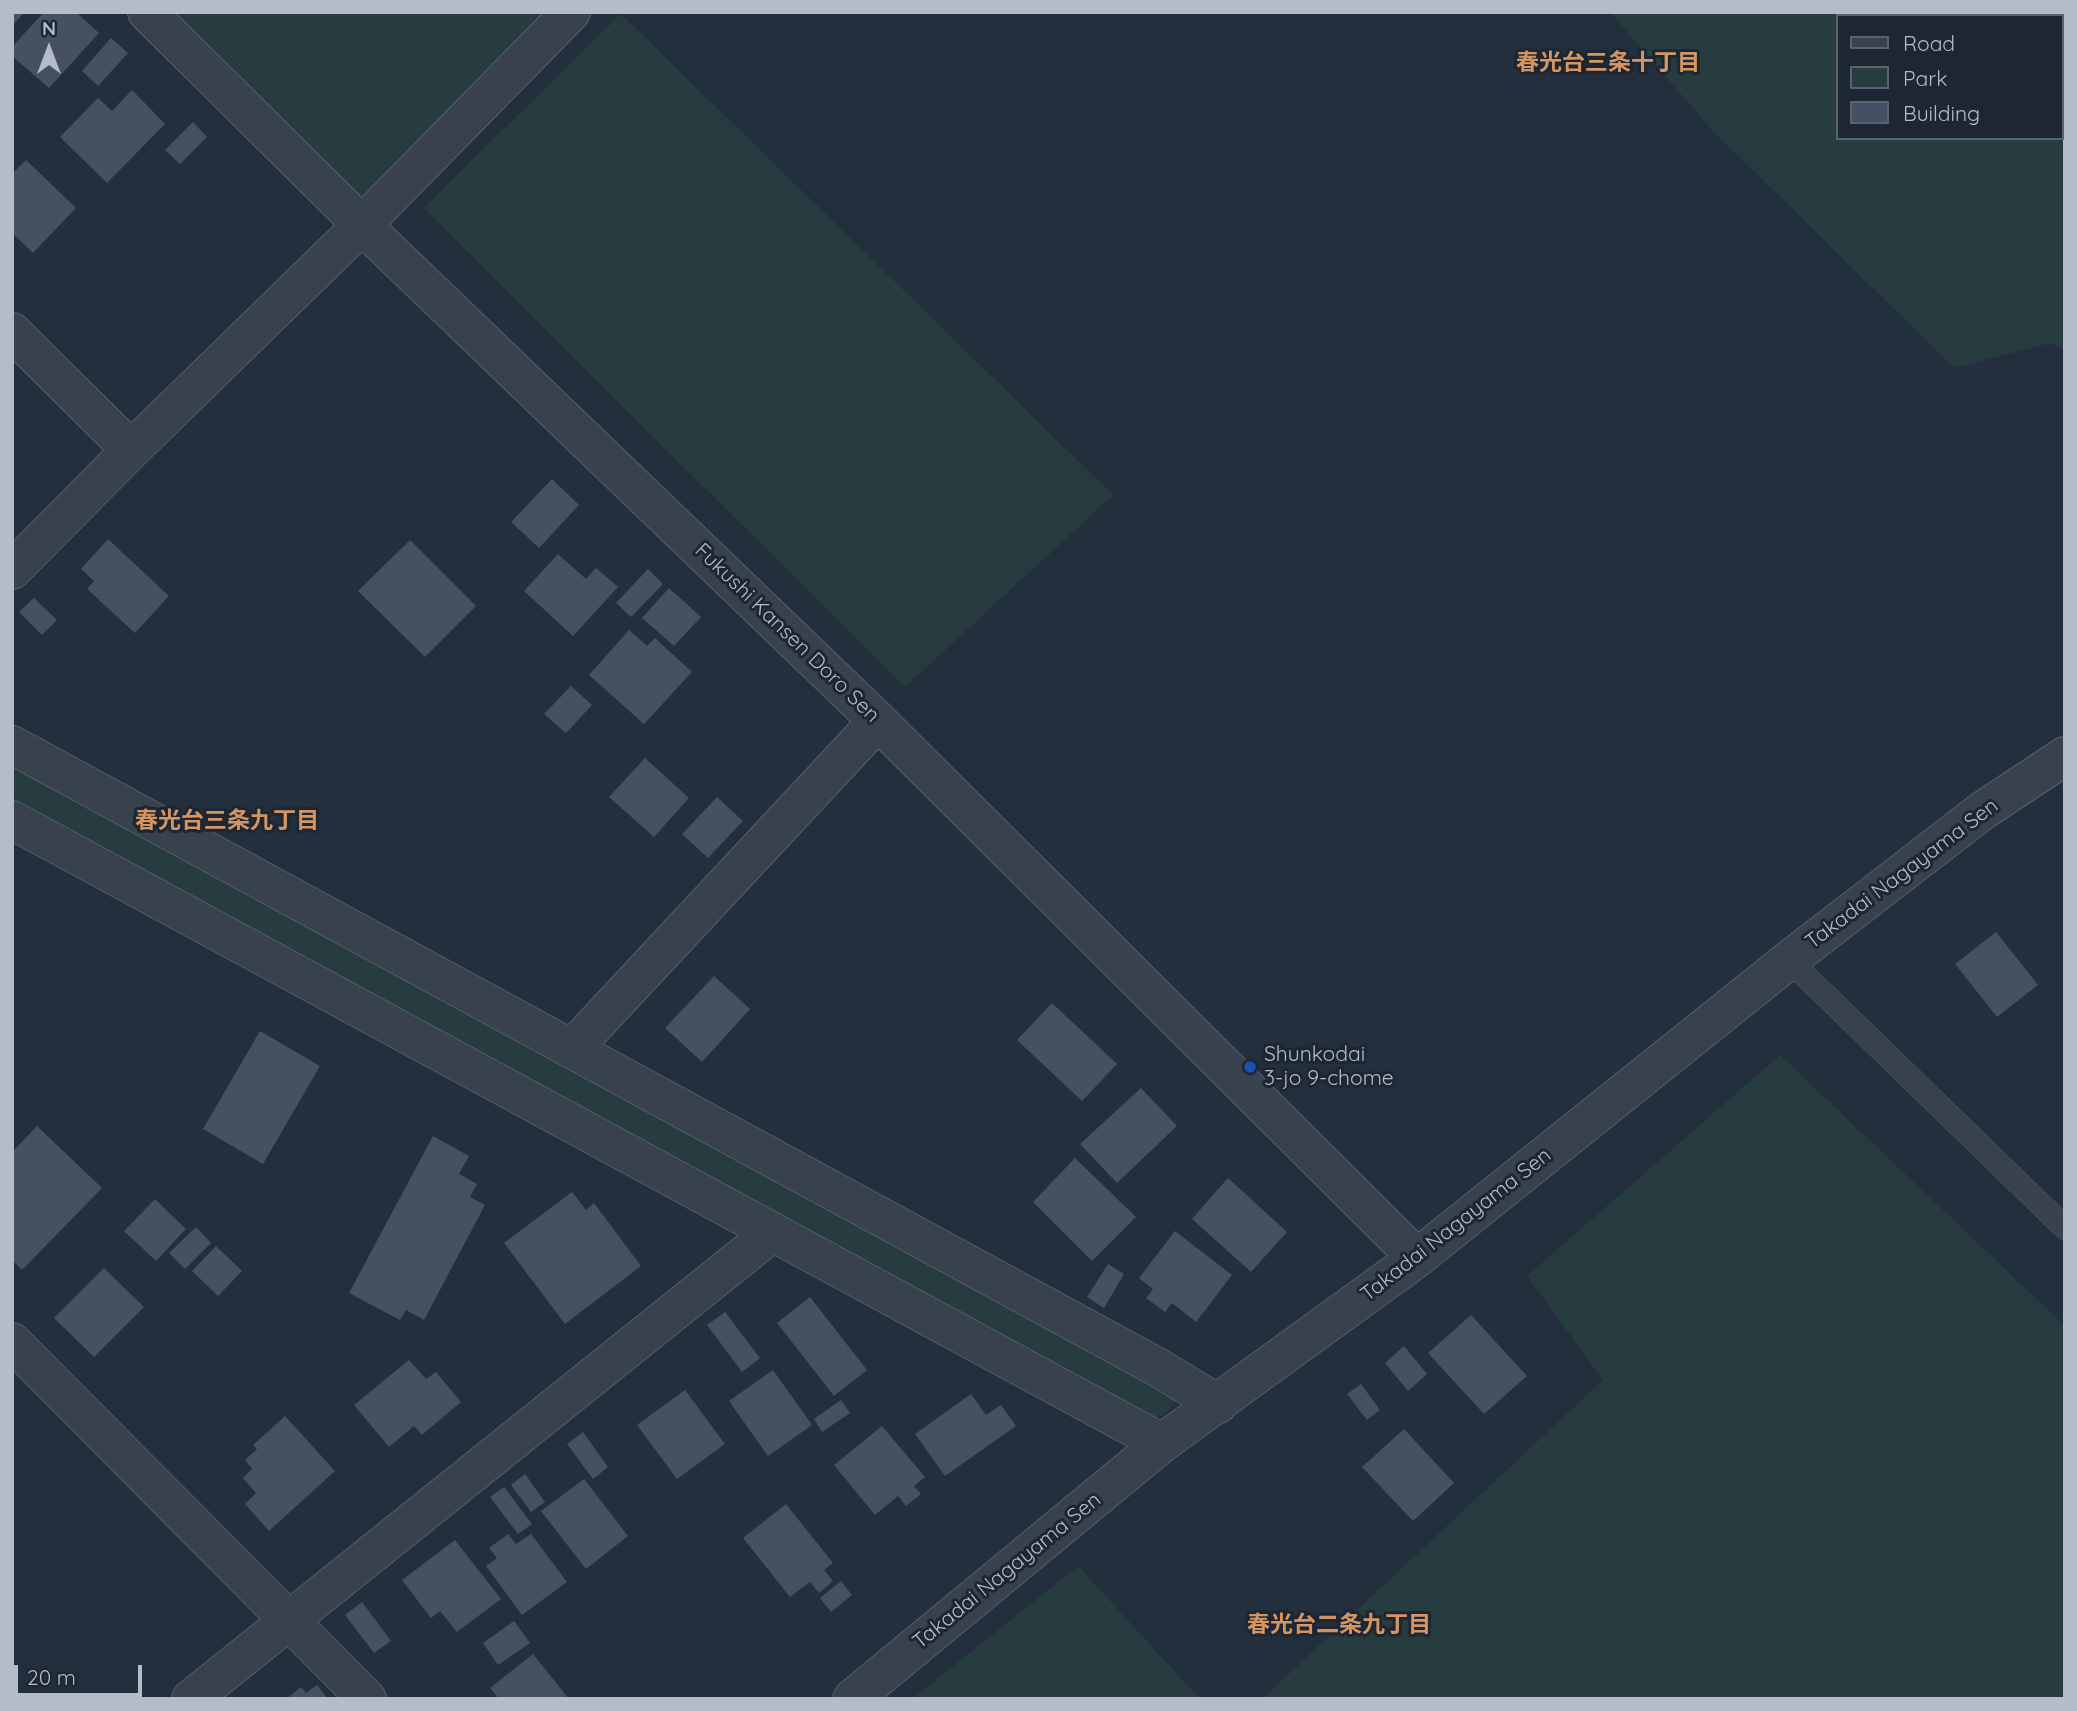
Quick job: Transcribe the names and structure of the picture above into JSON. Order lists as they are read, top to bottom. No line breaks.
{"streets":{"street":["Fukushi Kansen Doro Sen","Takadai Nagayama Sen"]},"crossings":[["Fukushi Kansen Doro Sen","Takadai Nagayama Sen"]],"districts":["春光台三条十丁目","春光台三条九丁目","春光台二条九丁目"],"places":["Shunkodai 3-jo 9-chome"],"legend":["Road","Park","Building"],"scale_bar":"20 m","north":"top"}
